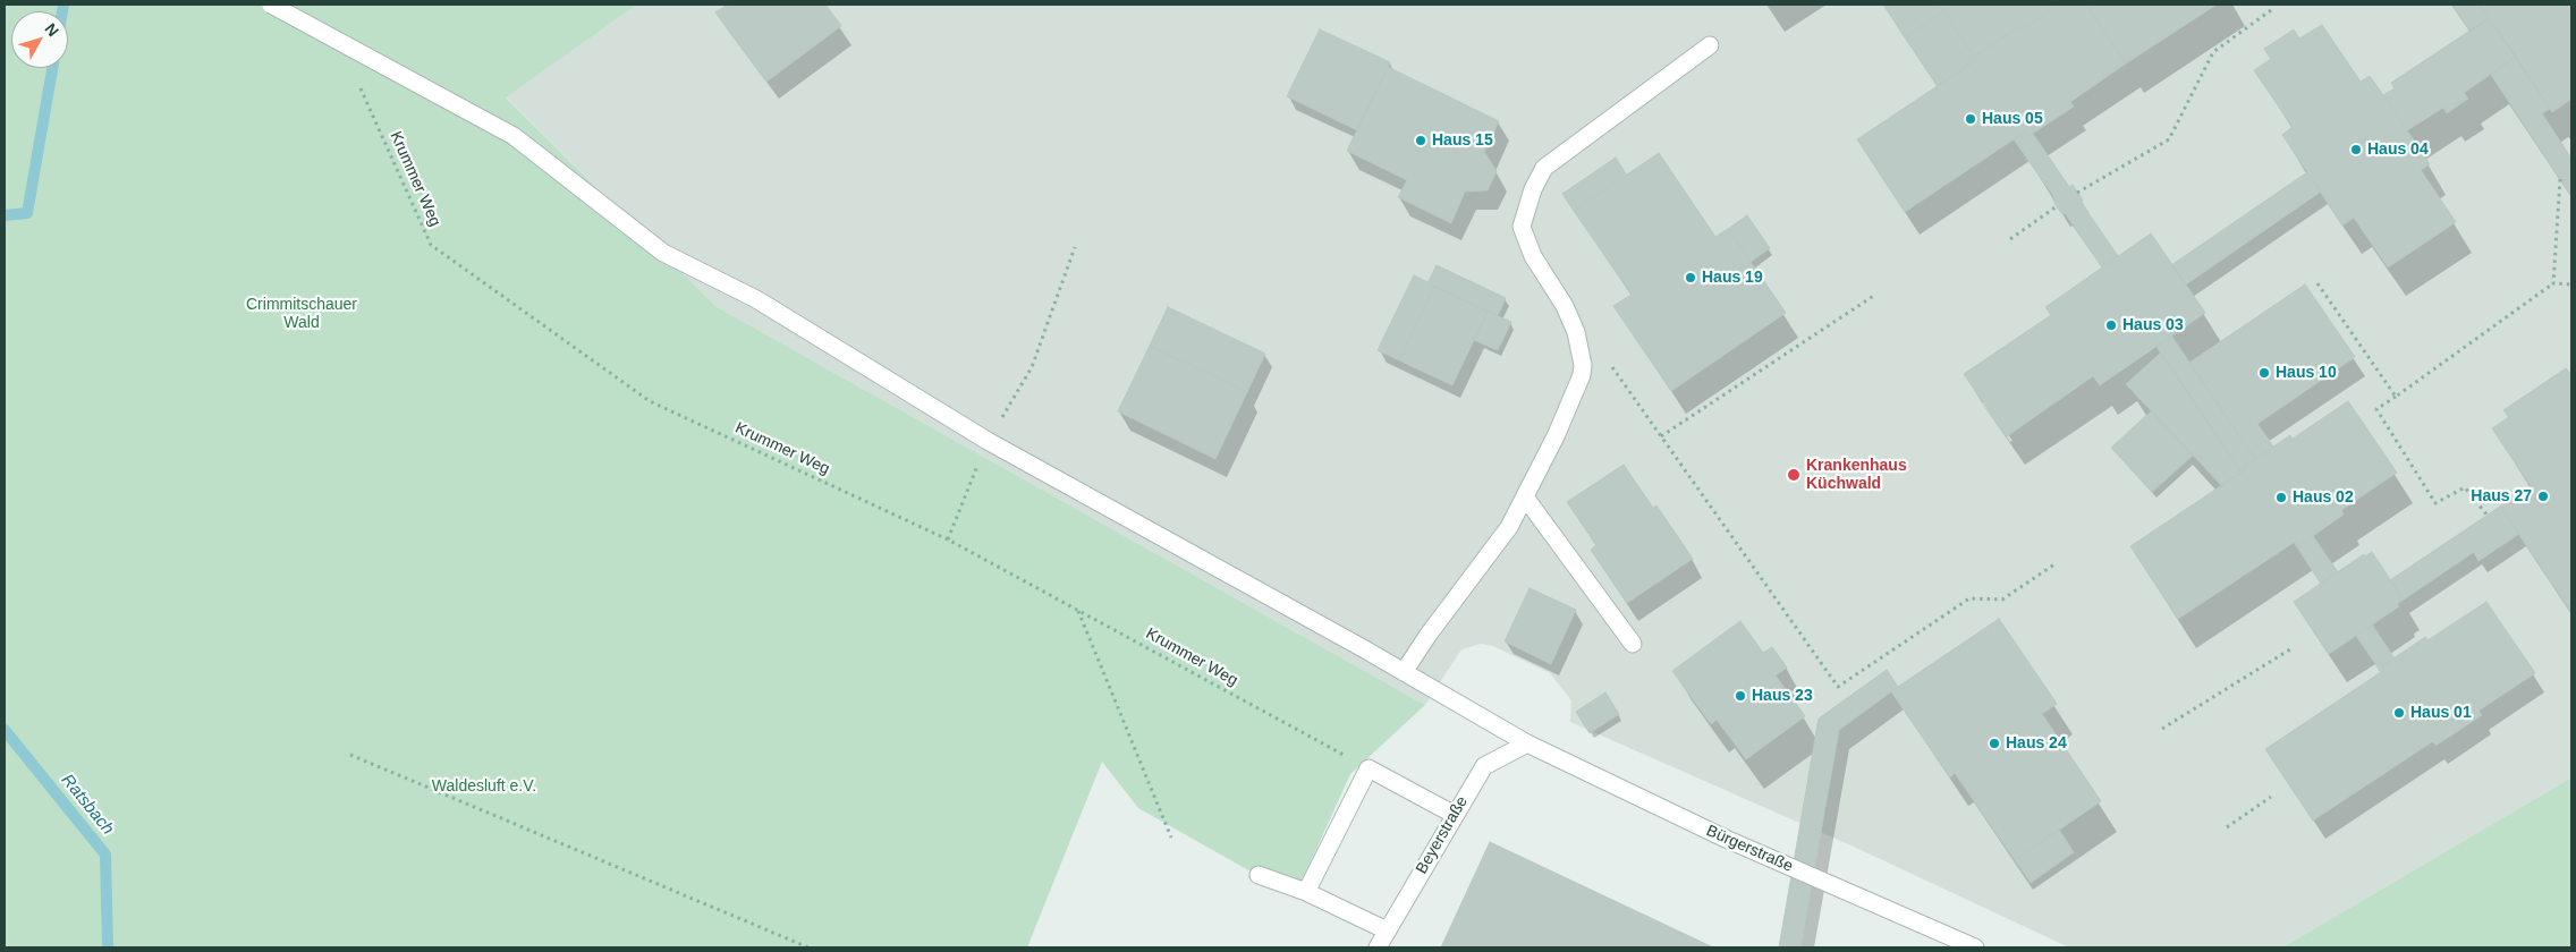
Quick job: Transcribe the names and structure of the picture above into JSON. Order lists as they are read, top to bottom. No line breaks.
{"streets":{"street":["Beyerstraße","Bürgerstraße"],"path":["Krummer Weg"]},"crossings":[["Beyerstraße","Bürgerstraße"]],"water":["Ratsbach"],"parks":["Crimmitschauer Wald","Waldesluft e.V."],"places":["Haus 05","Haus 15","Haus 04","Haus 19","Haus 03","Haus 10","Krankenhaus Küchwald","Haus 27","Haus 02","Haus 23","Haus 01","Haus 24"],"north":"top right"}
